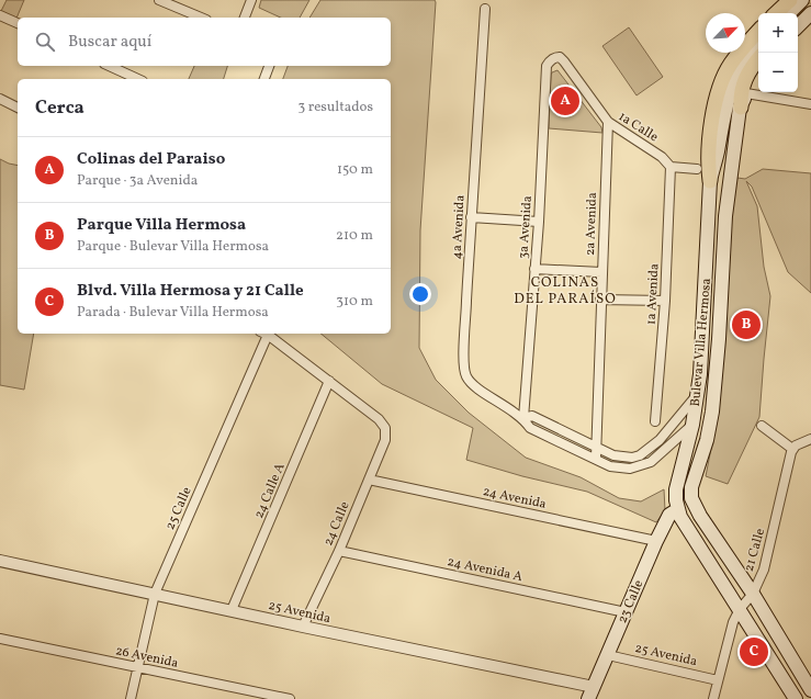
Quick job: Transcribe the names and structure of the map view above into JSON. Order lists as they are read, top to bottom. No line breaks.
{"streets":{"main road":["Bulevar Villa Hermosa","23 Calle"],"street":["1a Calle","2a Avenida","4a Avenida","3a Avenida","1a Avenida","24 Calle A","24 Avenida","25 Calle","24 Calle","21 Calle","24 Avenida A","25 Avenida","26 Avenida"]},"crossings":[["1a Calle","2a Avenida"],["1a Calle","3a Avenida"],["1a Calle","1a Avenida"],["2a Avenida","4a Avenida"],["4a Avenida","3a Avenida"],["4a Avenida","Bulevar Villa Hermosa"],["Bulevar Villa Hermosa","21 Calle"],["Bulevar Villa Hermosa","23 Calle"],["24 Calle A","24 Calle"],["24 Calle A","25 Avenida"],["24 Avenida","24 Calle"],["24 Avenida","23 Calle"],["25 Calle","25 Avenida"],["25 Calle","26 Avenida"],["24 Calle","24 Avenida A"],["24 Calle","25 Avenida"],["21 Calle","25 Avenida"],["24 Avenida A","23 Calle"],["23 Calle","25 Avenida"]],"districts":["COLINAS DEL PARAÍSO"],"north":"top right","page":{"map_buttons":["+","−"],"search":"Buscar aquí","heading":["Cerca","3 resultados"],"pins":["A","B","C"],"list":[{"mark":"A","name":"Colinas del Paraiso","note":"Parque · 3a Avenida","value":"150 m"},{"mark":"B","name":"Parque Villa Hermosa","note":"Parque · Bulevar Villa Hermosa","value":"210 m"},{"mark":"C","name":"Blvd. Villa Hermosa y 21 Calle","note":"Parada · Bulevar Villa Hermosa","value":"310 m"}]}}
